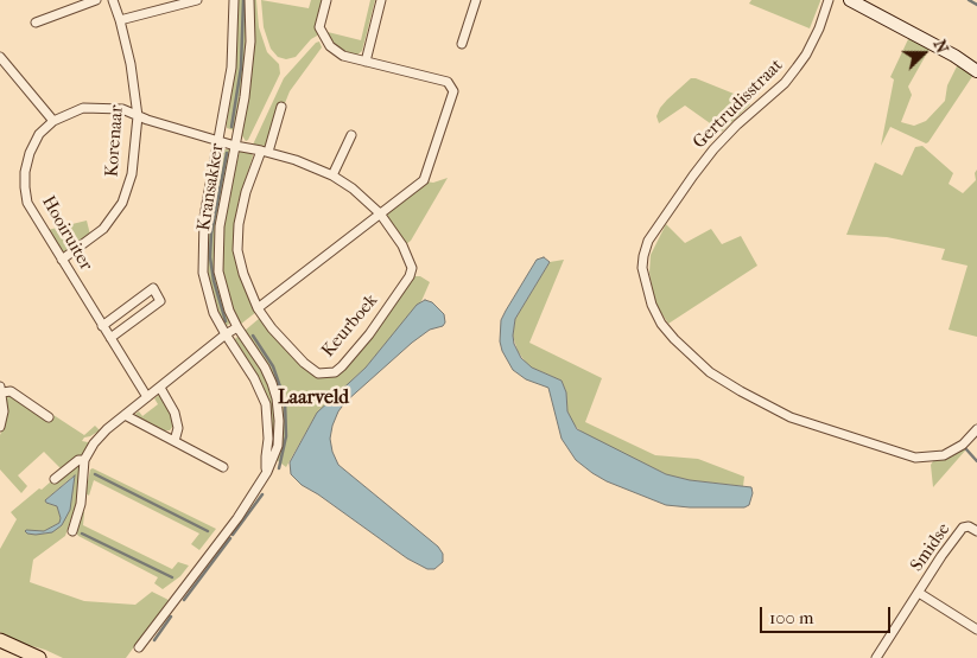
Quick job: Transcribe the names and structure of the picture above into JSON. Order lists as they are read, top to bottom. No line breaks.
{"streets":{"street":["Gertrudisstraat","Korenaar","Kransakker","Hooiruiter","Keurboek","Smidse"]},"crossings":[["Korenaar","Hooiruiter"],["Kransakker","Hooiruiter"],["Kransakker","Keurboek"],["Hooiruiter","Keurboek"]],"districts":["Laarveld"],"scale_bar":"100 m","north":"right"}
